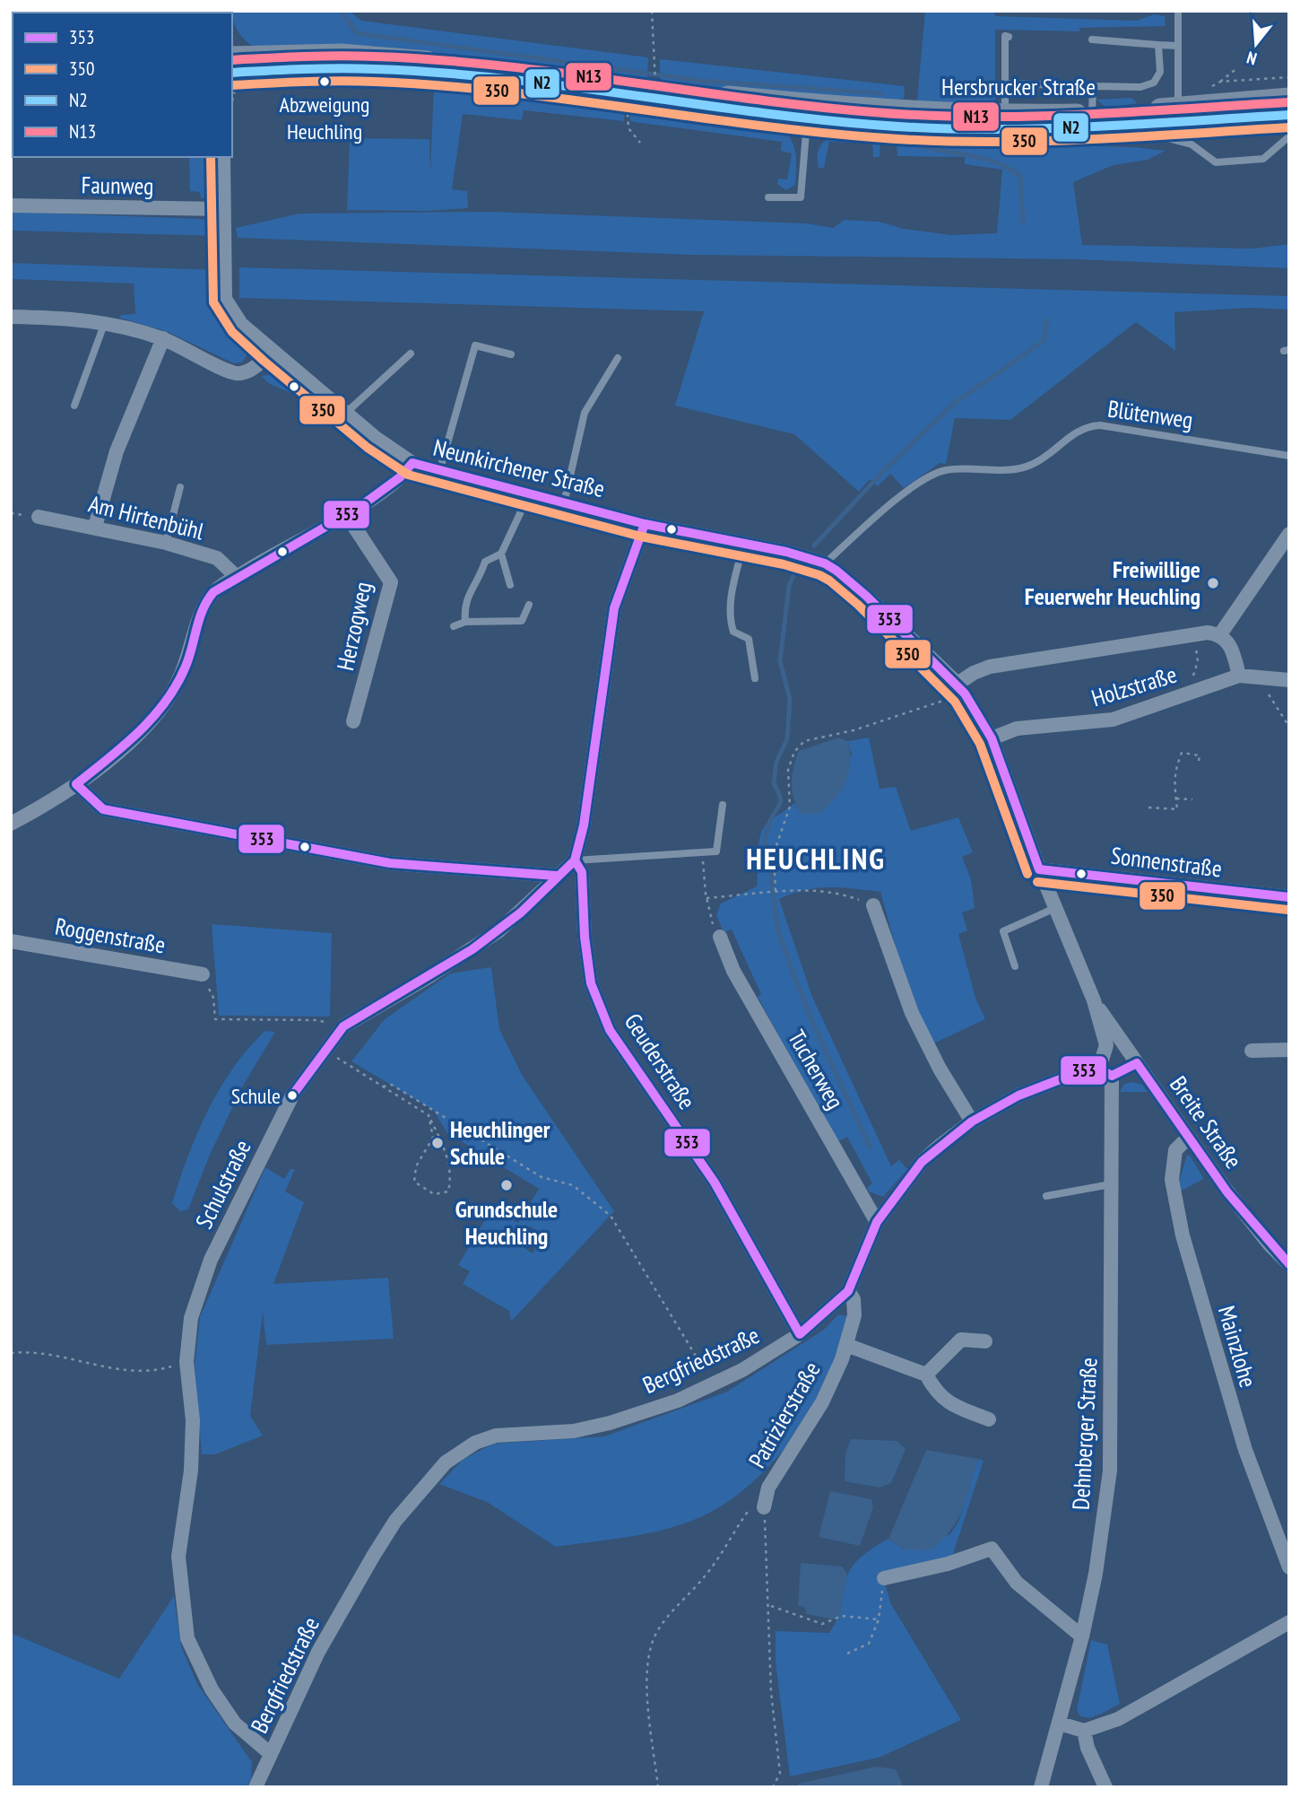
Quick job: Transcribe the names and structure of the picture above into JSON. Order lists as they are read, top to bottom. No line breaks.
{"streets":{"main road":["Hersbrucker Straße"],"street":["Faunweg","Neunkirchener Straße","Am Hirtenbühl","Herzogweg","Holzstraße","Sonnenstraße","Roggenstraße","Geuderstraße","Tucherweg","Breite Straße","Schulstraße","Mainzlohe","Bergfriedstraße","Patrizierstraße","Dehnberger Straße"],"lane":["Blütenweg"]},"crossings":[["Faunweg","Neunkirchener Straße"],["Blütenweg","Neunkirchener Straße"],["Neunkirchener Straße","Holzstraße"],["Geuderstraße","Schulstraße"],["Geuderstraße","Bergfriedstraße"],["Tucherweg","Bergfriedstraße"],["Breite Straße","Mainzlohe"],["Schulstraße","Bergfriedstraße"],["Bergfriedstraße","Patrizierstraße"]],"districts":["HEUCHLING"],"places":["Abzweigung Heuchling","Freiwillige Feuerwehr Heuchling","Schule","Heuchlinger Schule","Grundschule Heuchling"],"lines":["transit line N13","transit line N2","transit line 350","transit line 353"],"legend":["353","350","N2","N13"],"north":"bottom"}
